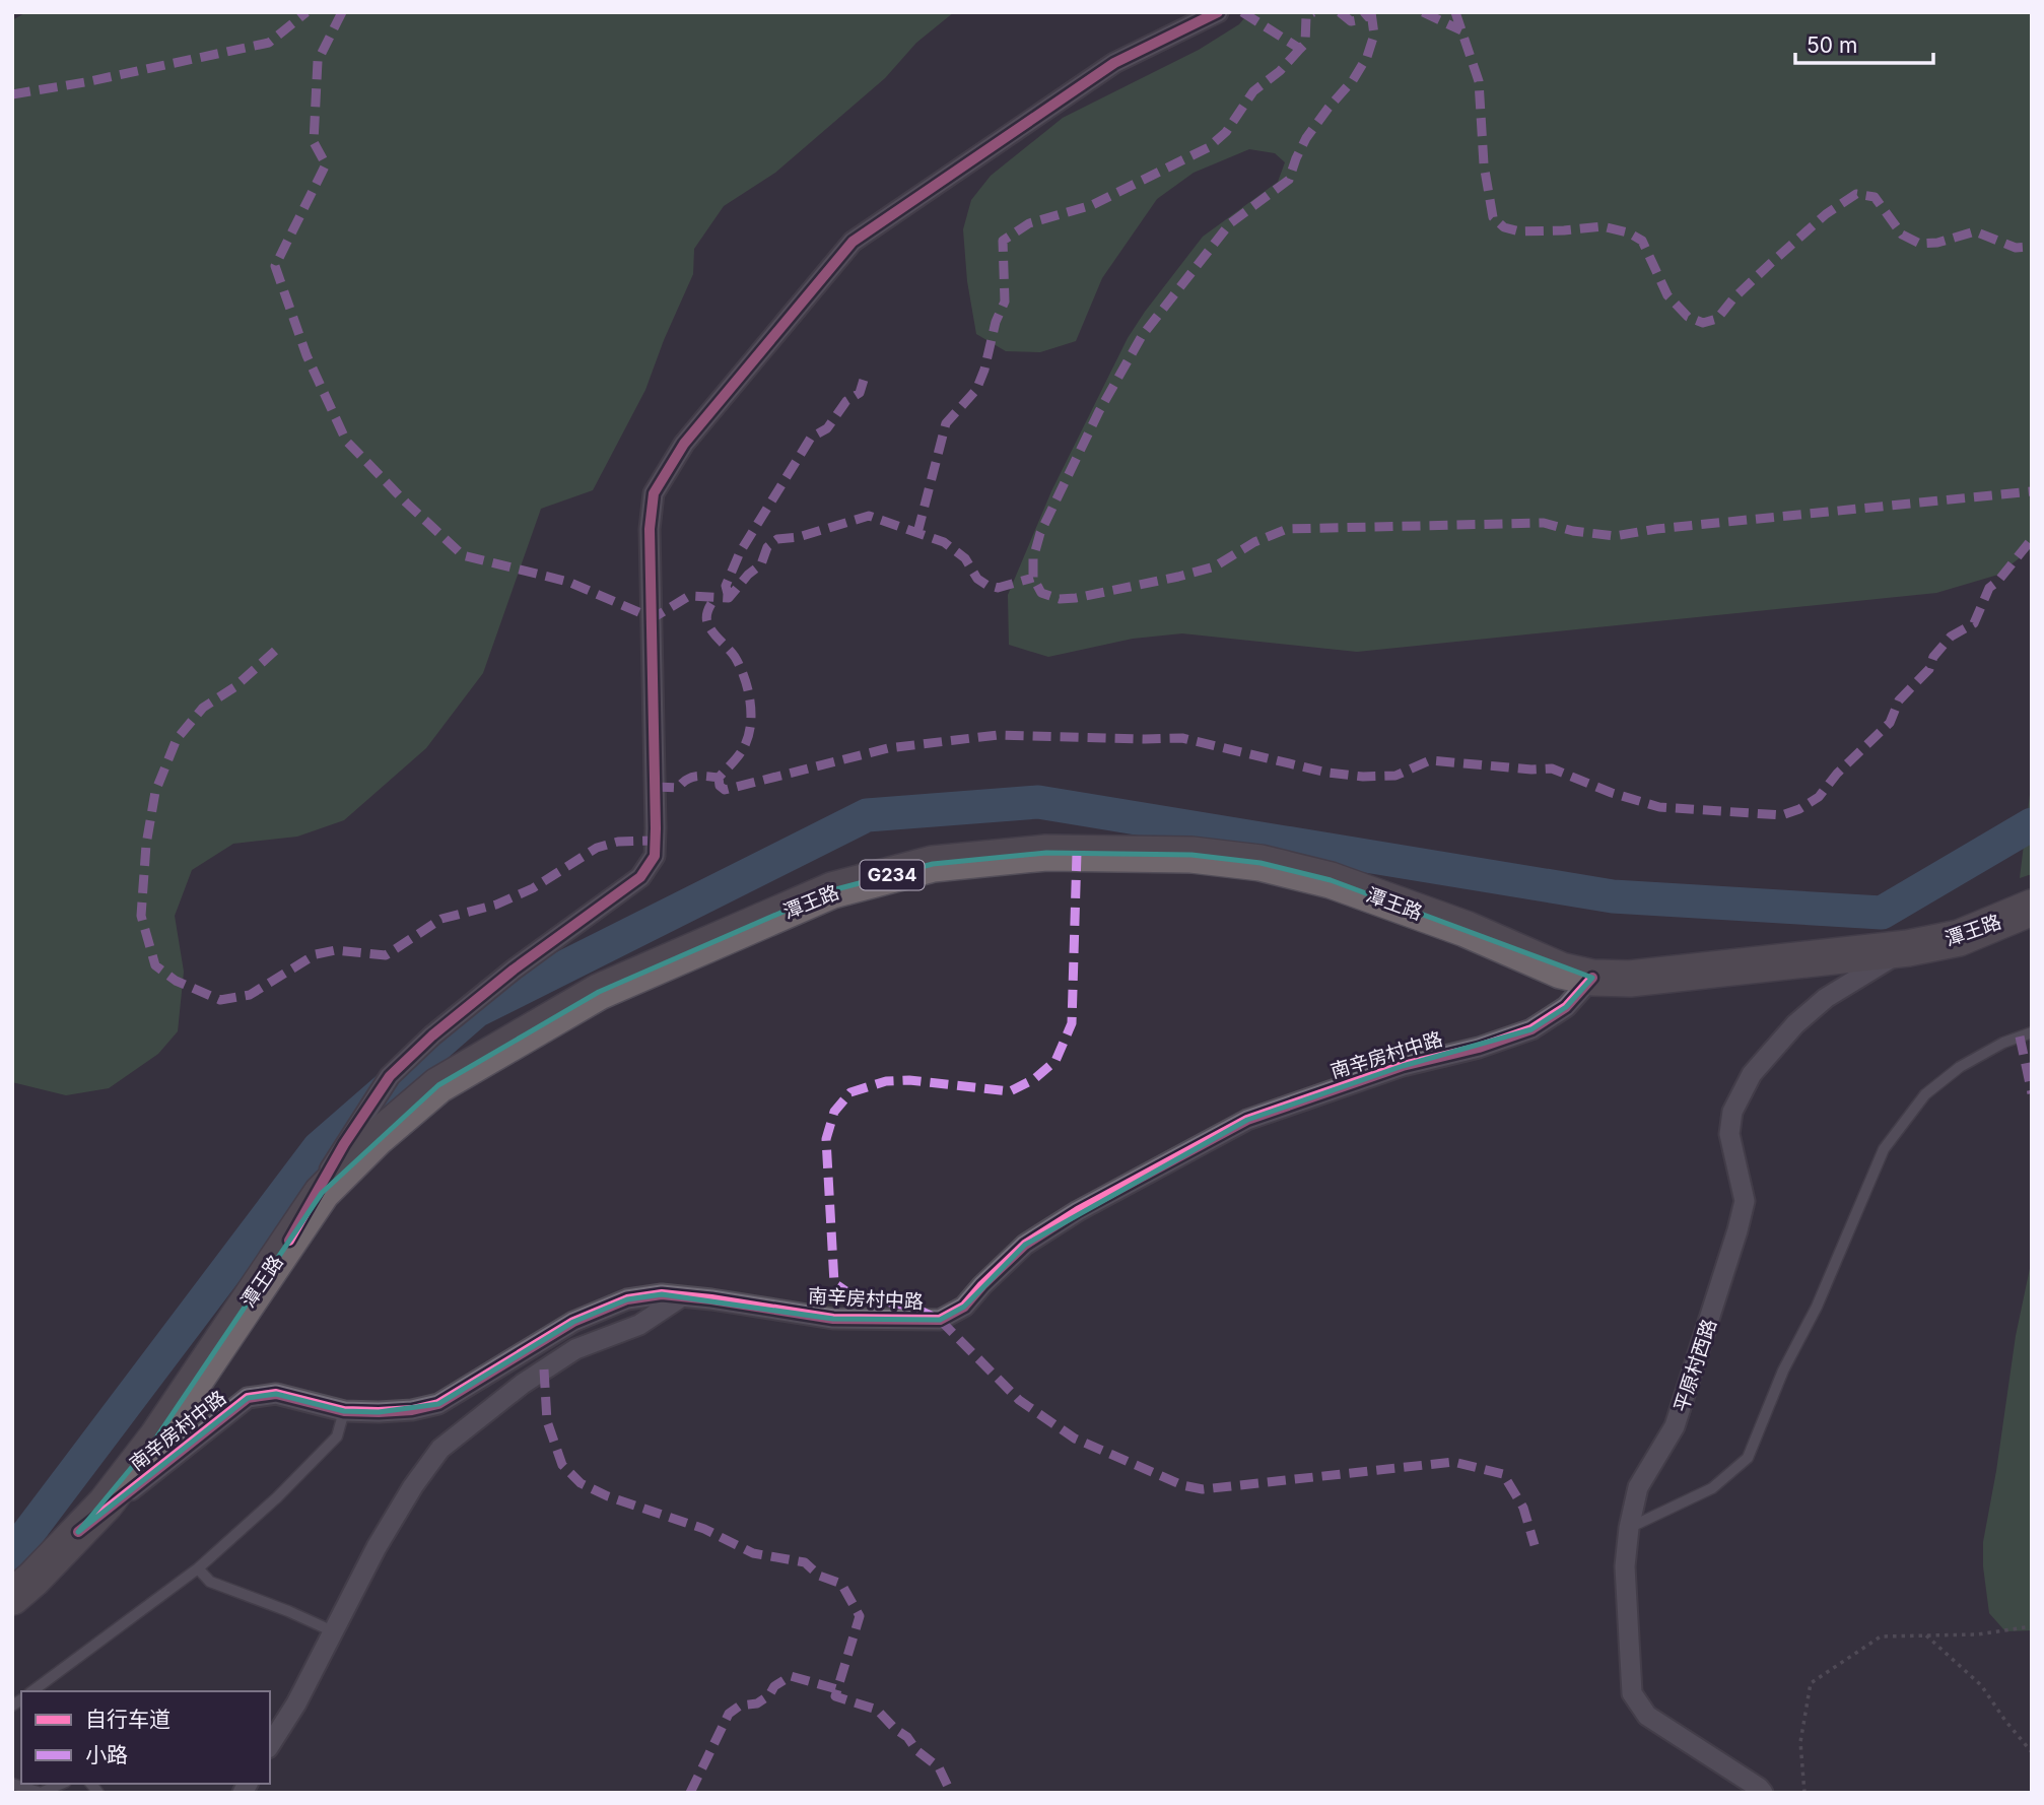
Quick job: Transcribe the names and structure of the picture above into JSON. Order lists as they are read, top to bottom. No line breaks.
{"streets":{"highway":["G234","潭王路"],"street":["南辛房村中路","平原村西路"]},"crossings":[["潭王路","南辛房村中路"],["潭王路","平原村西路"]],"legend":["自行车道","小路"],"scale_bar":"50 m"}
